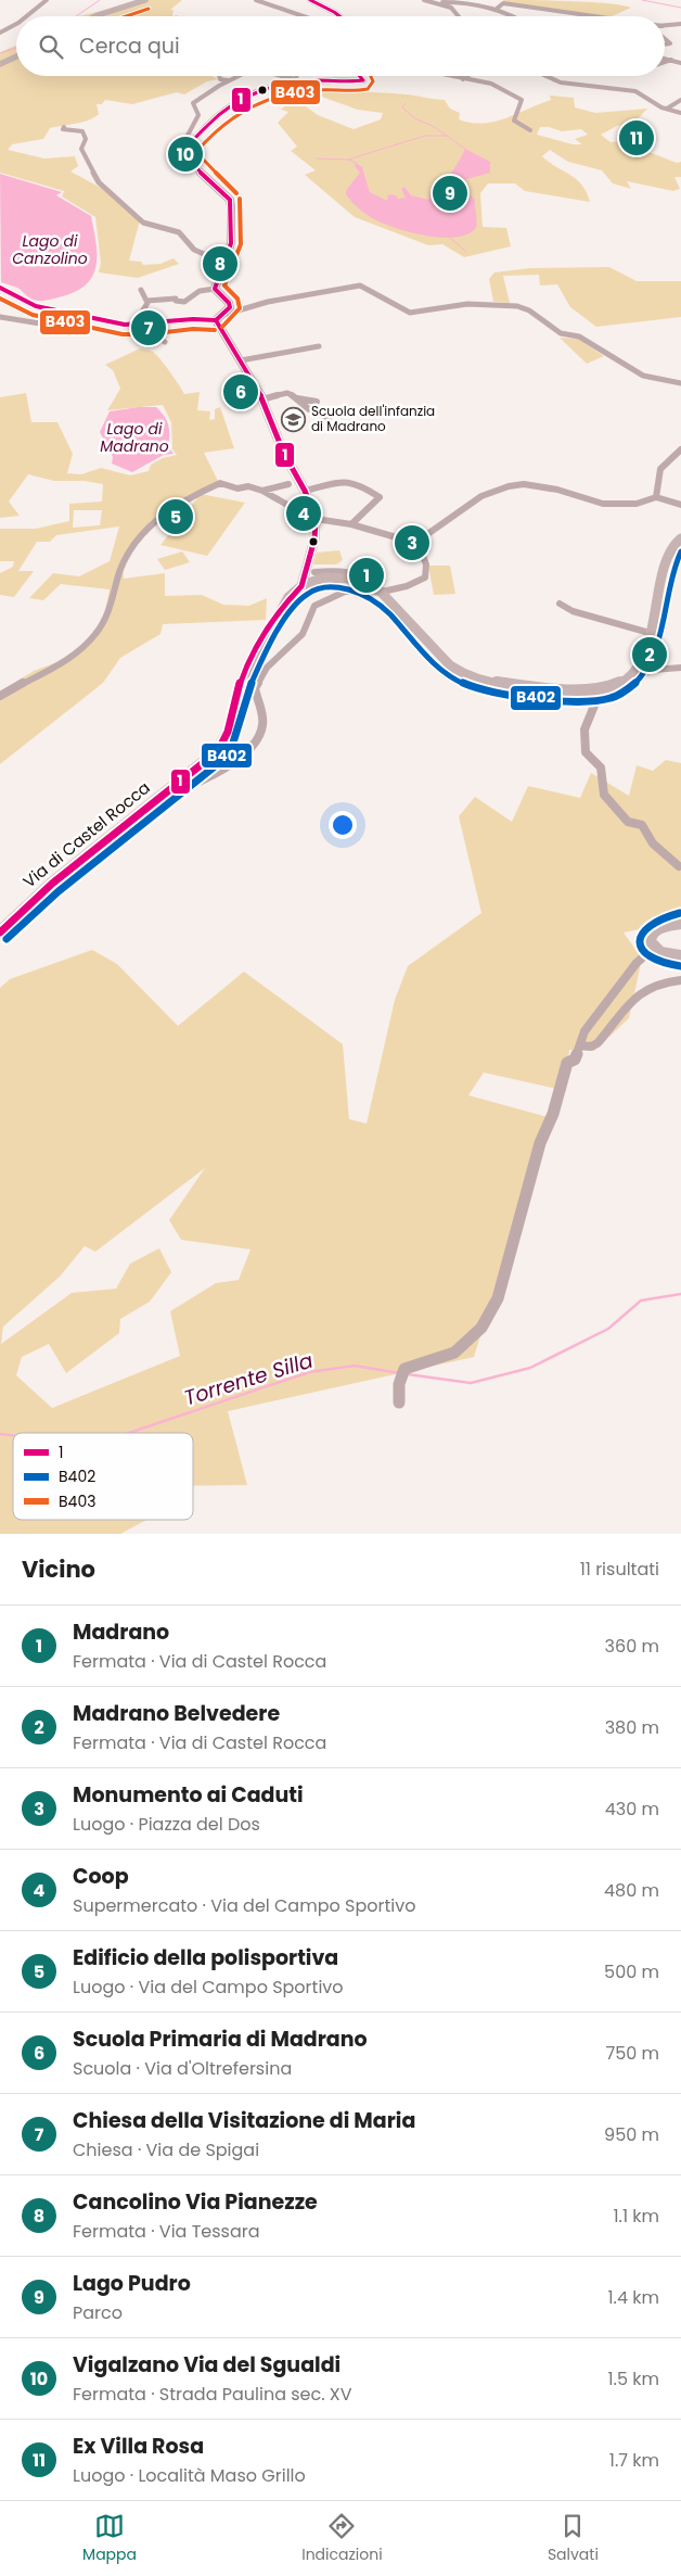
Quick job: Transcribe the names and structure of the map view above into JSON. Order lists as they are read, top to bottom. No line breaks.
{"streets":{"street":["Via di Castel Rocca"]},"water":["Lago di Canzolino","Lago di Madrano","Torrente Silla"],"places":{"school or university":["Scuola dell'infanzia di Madrano"]},"lines":["transit line 1","transit line B403","transit line B402"],"legend":["1","B402","B403"],"page":{"search":"Cerca qui","pins":["11","10","9","8","7","6","4","5","3","1","2"],"heading":["Vicino","11 risultati"],"list":[{"mark":"1","name":"Madrano","note":"Fermata · Via di Castel Rocca","value":"360 m"},{"mark":"2","name":"Madrano Belvedere","note":"Fermata · Via di Castel Rocca","value":"380 m"},{"mark":"3","name":"Monumento ai Caduti","note":"Luogo · Piazza del Dos","value":"430 m"},{"mark":"4","name":"Coop","note":"Supermercato · Via del Campo Sportivo","value":"480 m"},{"mark":"5","name":"Edificio della polisportiva","note":"Luogo · Via del Campo Sportivo","value":"500 m"},{"mark":"6","name":"Scuola Primaria di Madrano","note":"Scuola · Via d'Oltrefersina","value":"750 m"},{"mark":"7","name":"Chiesa della Visitazione di Maria","note":"Chiesa · Via de Spigai","value":"950 m"},{"mark":"8","name":"Cancolino Via Pianezze","note":"Fermata · Via Tessara","value":"1.1 km"},{"mark":"9","name":"Lago Pudro","note":"Parco","value":"1.4 km"},{"mark":"10","name":"Vigalzano Via del Sgualdi","note":"Fermata · Strada Paulina sec. XV","value":"1.5 km"},{"mark":"11","name":"Ex Villa Rosa","note":"Luogo · Località Maso Grillo","value":"1.7 km"}],"nav":["Mappa","Indicazioni","Salvati"]}}
